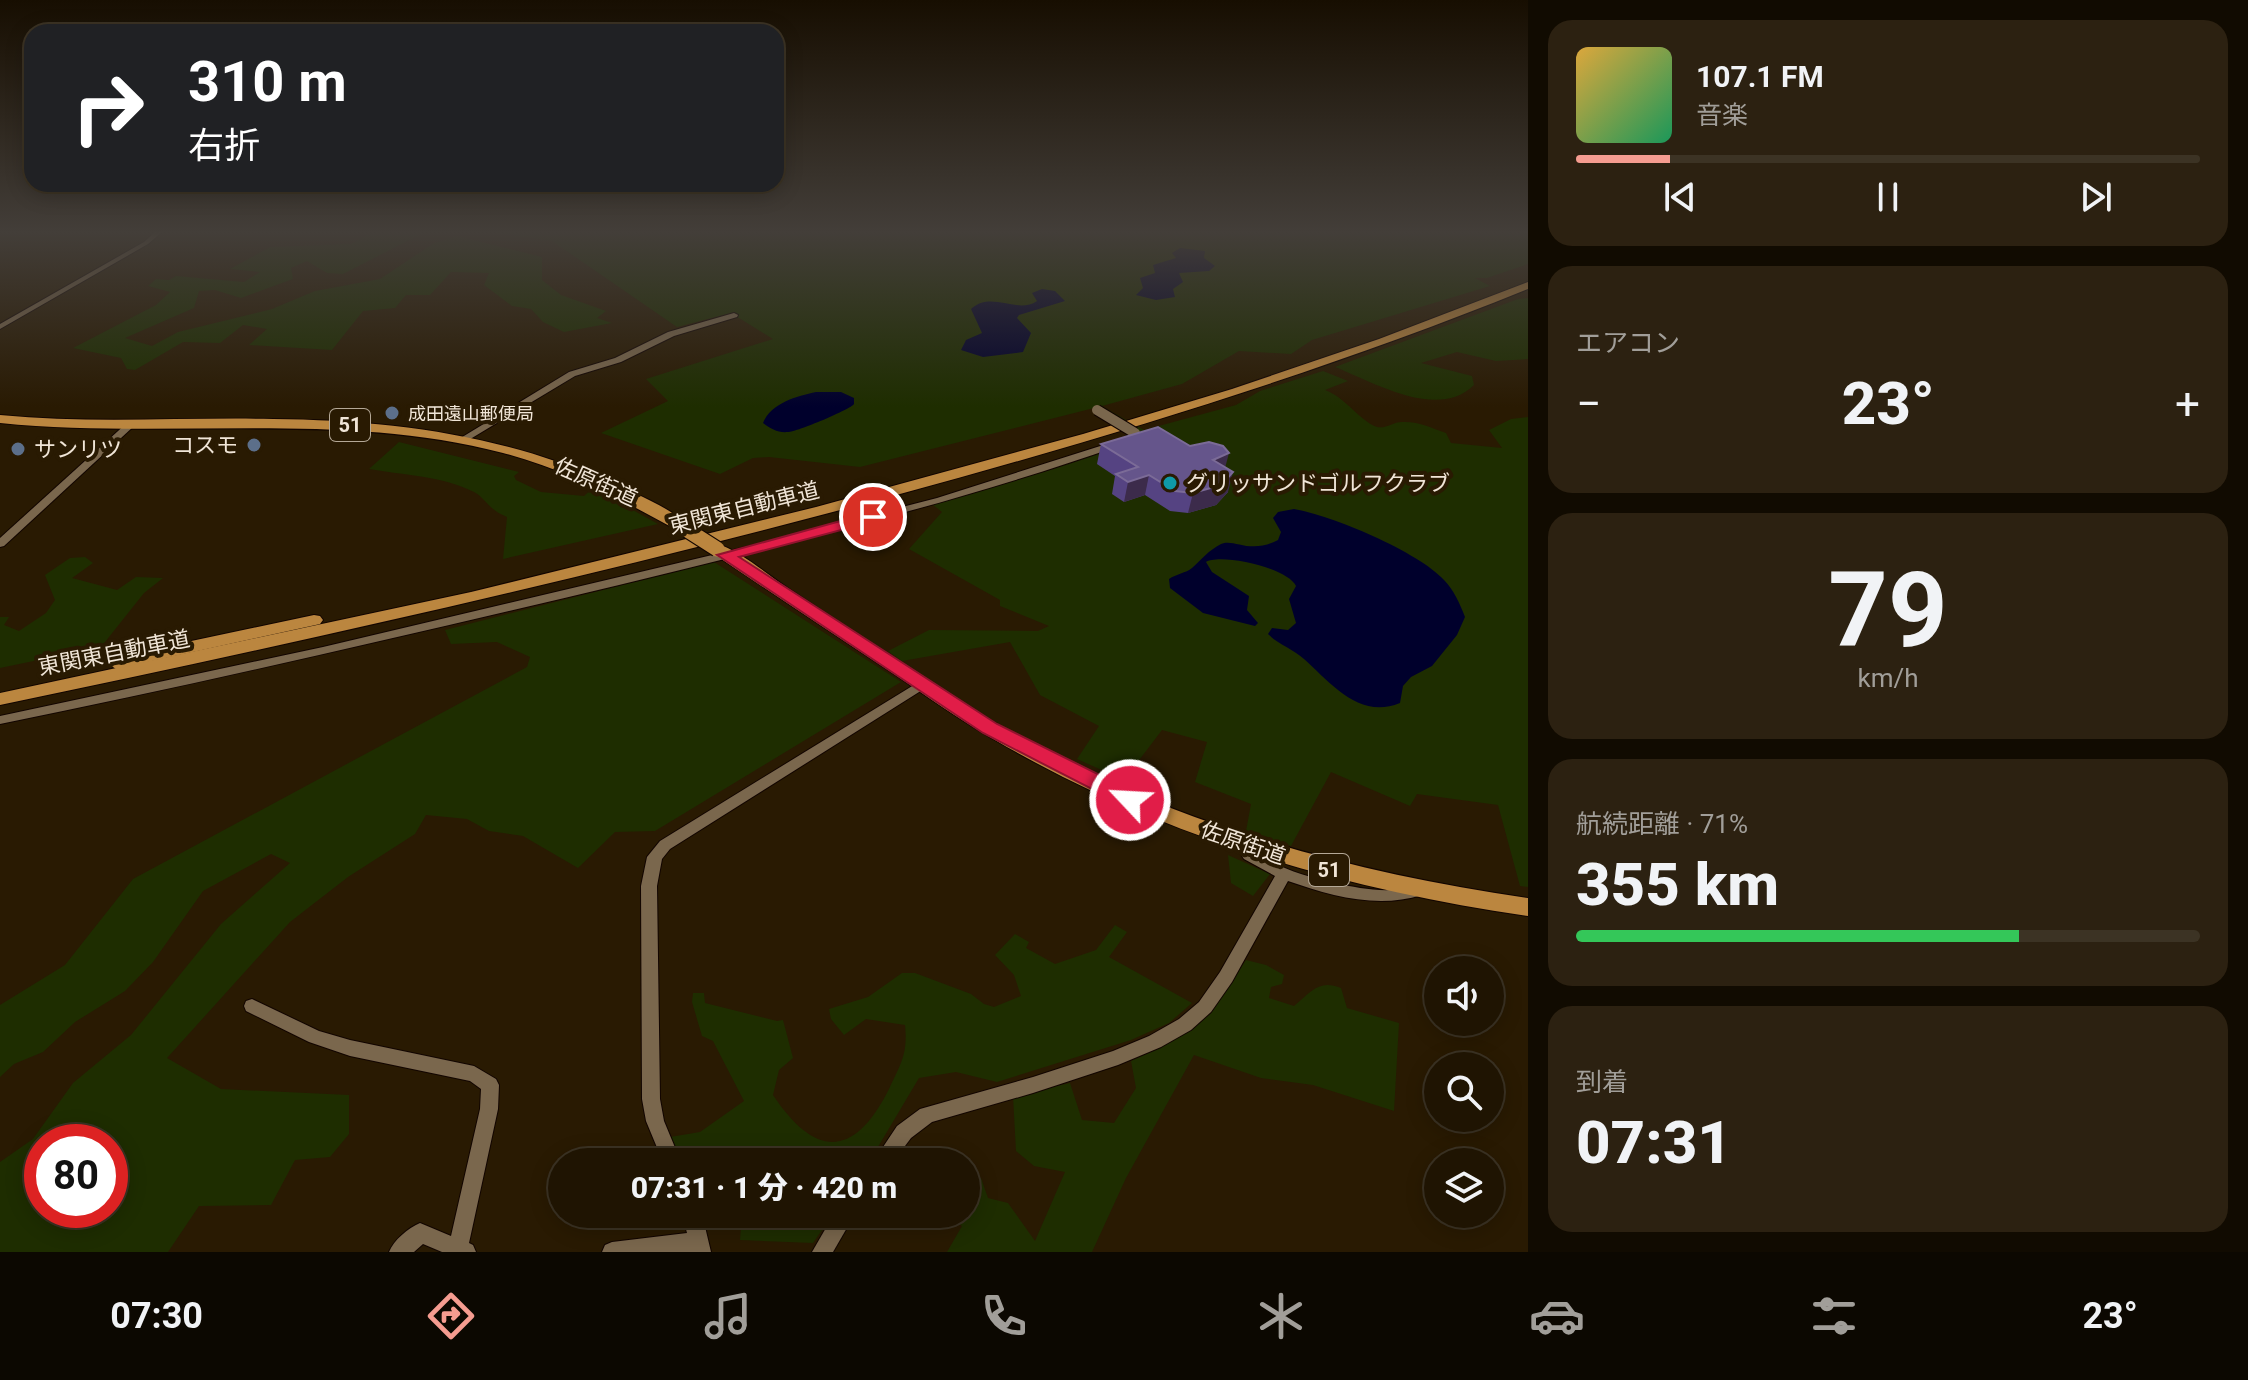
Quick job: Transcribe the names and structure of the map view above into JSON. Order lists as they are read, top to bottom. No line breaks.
{"streets":{"highway":["51","佐原街道","東関東自動車道"]},"places":["成田遠山郵便局","コスモ","サンリツ","グリッサンドゴルフクラブ"],"page":{"turn":["310 m","右折"],"song":["107.1 FM","音楽"],"tile":["エアコン",["79","km/h"],["航続距離 · 71%","355 km"],["到着","07:31"]],"heat":["−","23°","+"],"limit":"80","trip":"07:31 · 1 分 · 420 m","tabs":["07:30","23°"]}}
